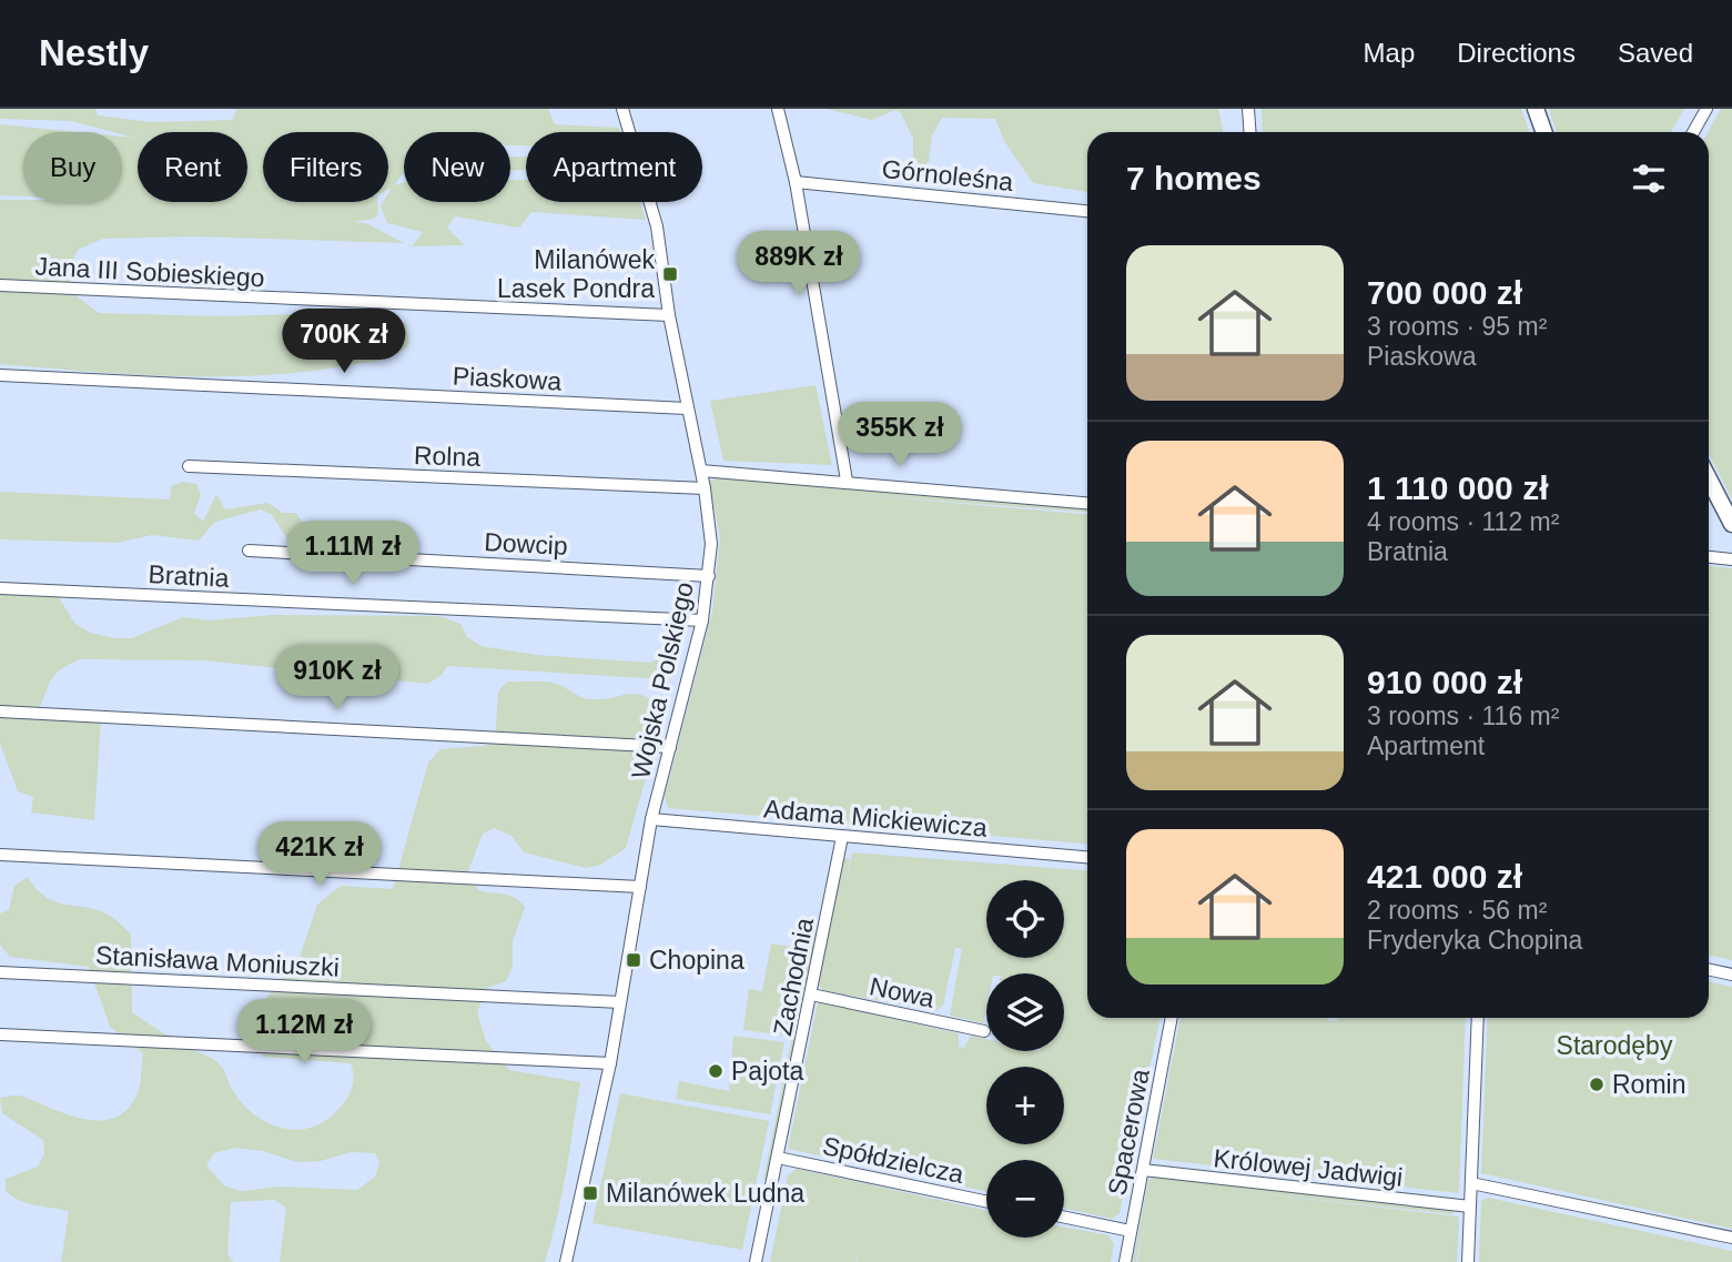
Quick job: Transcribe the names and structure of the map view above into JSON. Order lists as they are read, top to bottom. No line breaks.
{"streets":{"street":["Górnoleśna","Jana III Sobieskiego","Piaskowa","Rolna","Dowcip","Bratnia","Wojska Polskiego","Adama Mickiewicza","Stanisława Moniuszki","Zachodnia","Nowa","Spacerowa","Spółdzielcza","Królowej Jadwigi"]},"crossings":[["Jana III Sobieskiego","Wojska Polskiego"],["Piaskowa","Wojska Polskiego"],["Rolna","Wojska Polskiego"],["Dowcip","Wojska Polskiego"],["Bratnia","Wojska Polskiego"],["Wojska Polskiego","Adama Mickiewicza"],["Wojska Polskiego","Stanisława Moniuszki"],["Adama Mickiewicza","Zachodnia"],["Zachodnia","Nowa"],["Zachodnia","Spółdzielcza"],["Spacerowa","Królowej Jadwigi"]],"parks":["Starodęby"],"places":{"transit":["Milanówek Lasek Pondra","Chopina","Milanówek Ludna"],"other":["Pajota","Romin"]},"page":{"header":"Nestly","nav":["Map","Directions","Saved"],"chip":["Buy","Rent","Filters","New","Apartment"],"heading":"7 homes","list":[{"name":"700 000 zł","note":"3 rooms · 95 m² · Piaskowa"},{"name":"1 110 000 zł","note":"4 rooms · 112 m² · Bratnia"},{"name":"910 000 zł","note":"3 rooms · 116 m² · Apartment"},{"name":"421 000 zł","note":"2 rooms · 56 m² · Fryderyka Chopina"}],"price":["889K zł","700K zł","355K zł","1.11M zł","910K zł","421K zł","1.12M zł"],"map_buttons":["+","−"]}}
